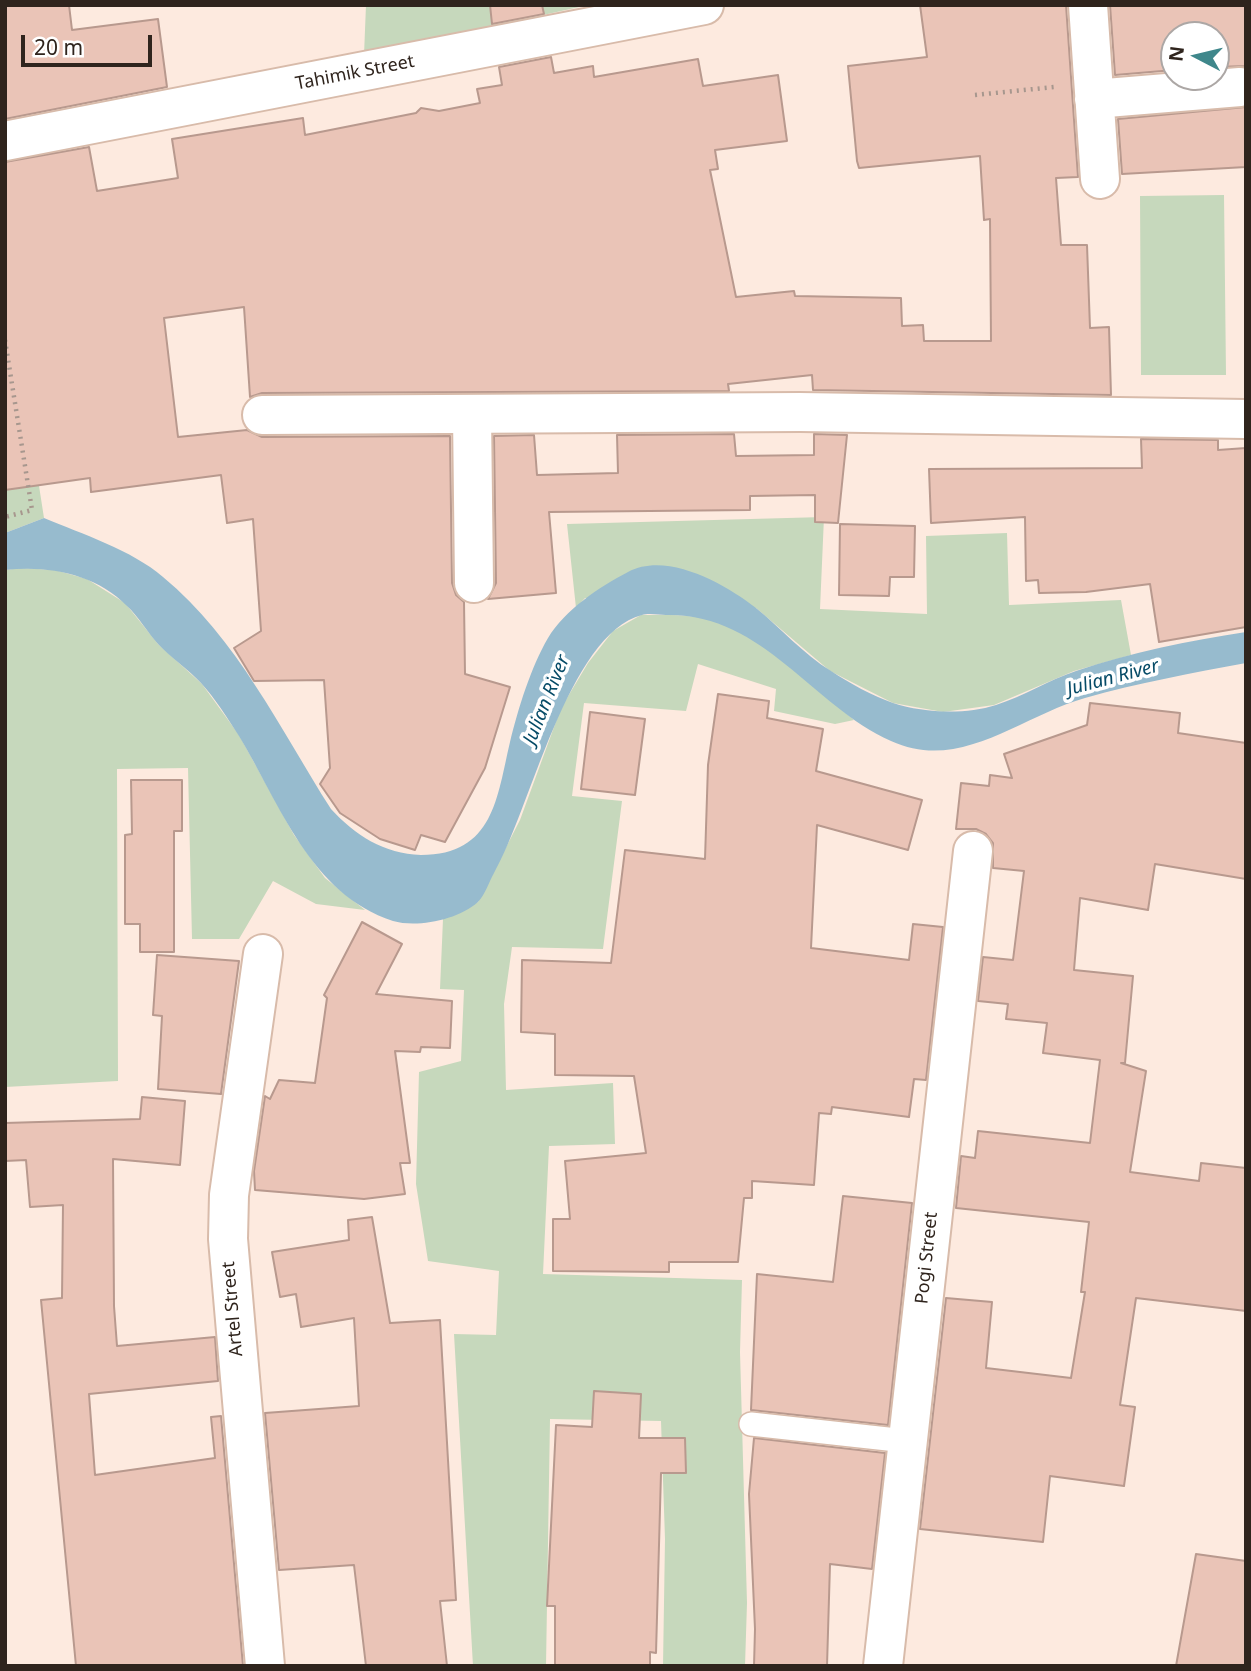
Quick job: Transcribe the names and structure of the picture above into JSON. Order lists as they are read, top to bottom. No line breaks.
{"streets":{"street":["Tahimik Street","Pogi Street","Artel Street"]},"water":["Julian River"],"scale_bar":"20 m","north":"left"}
